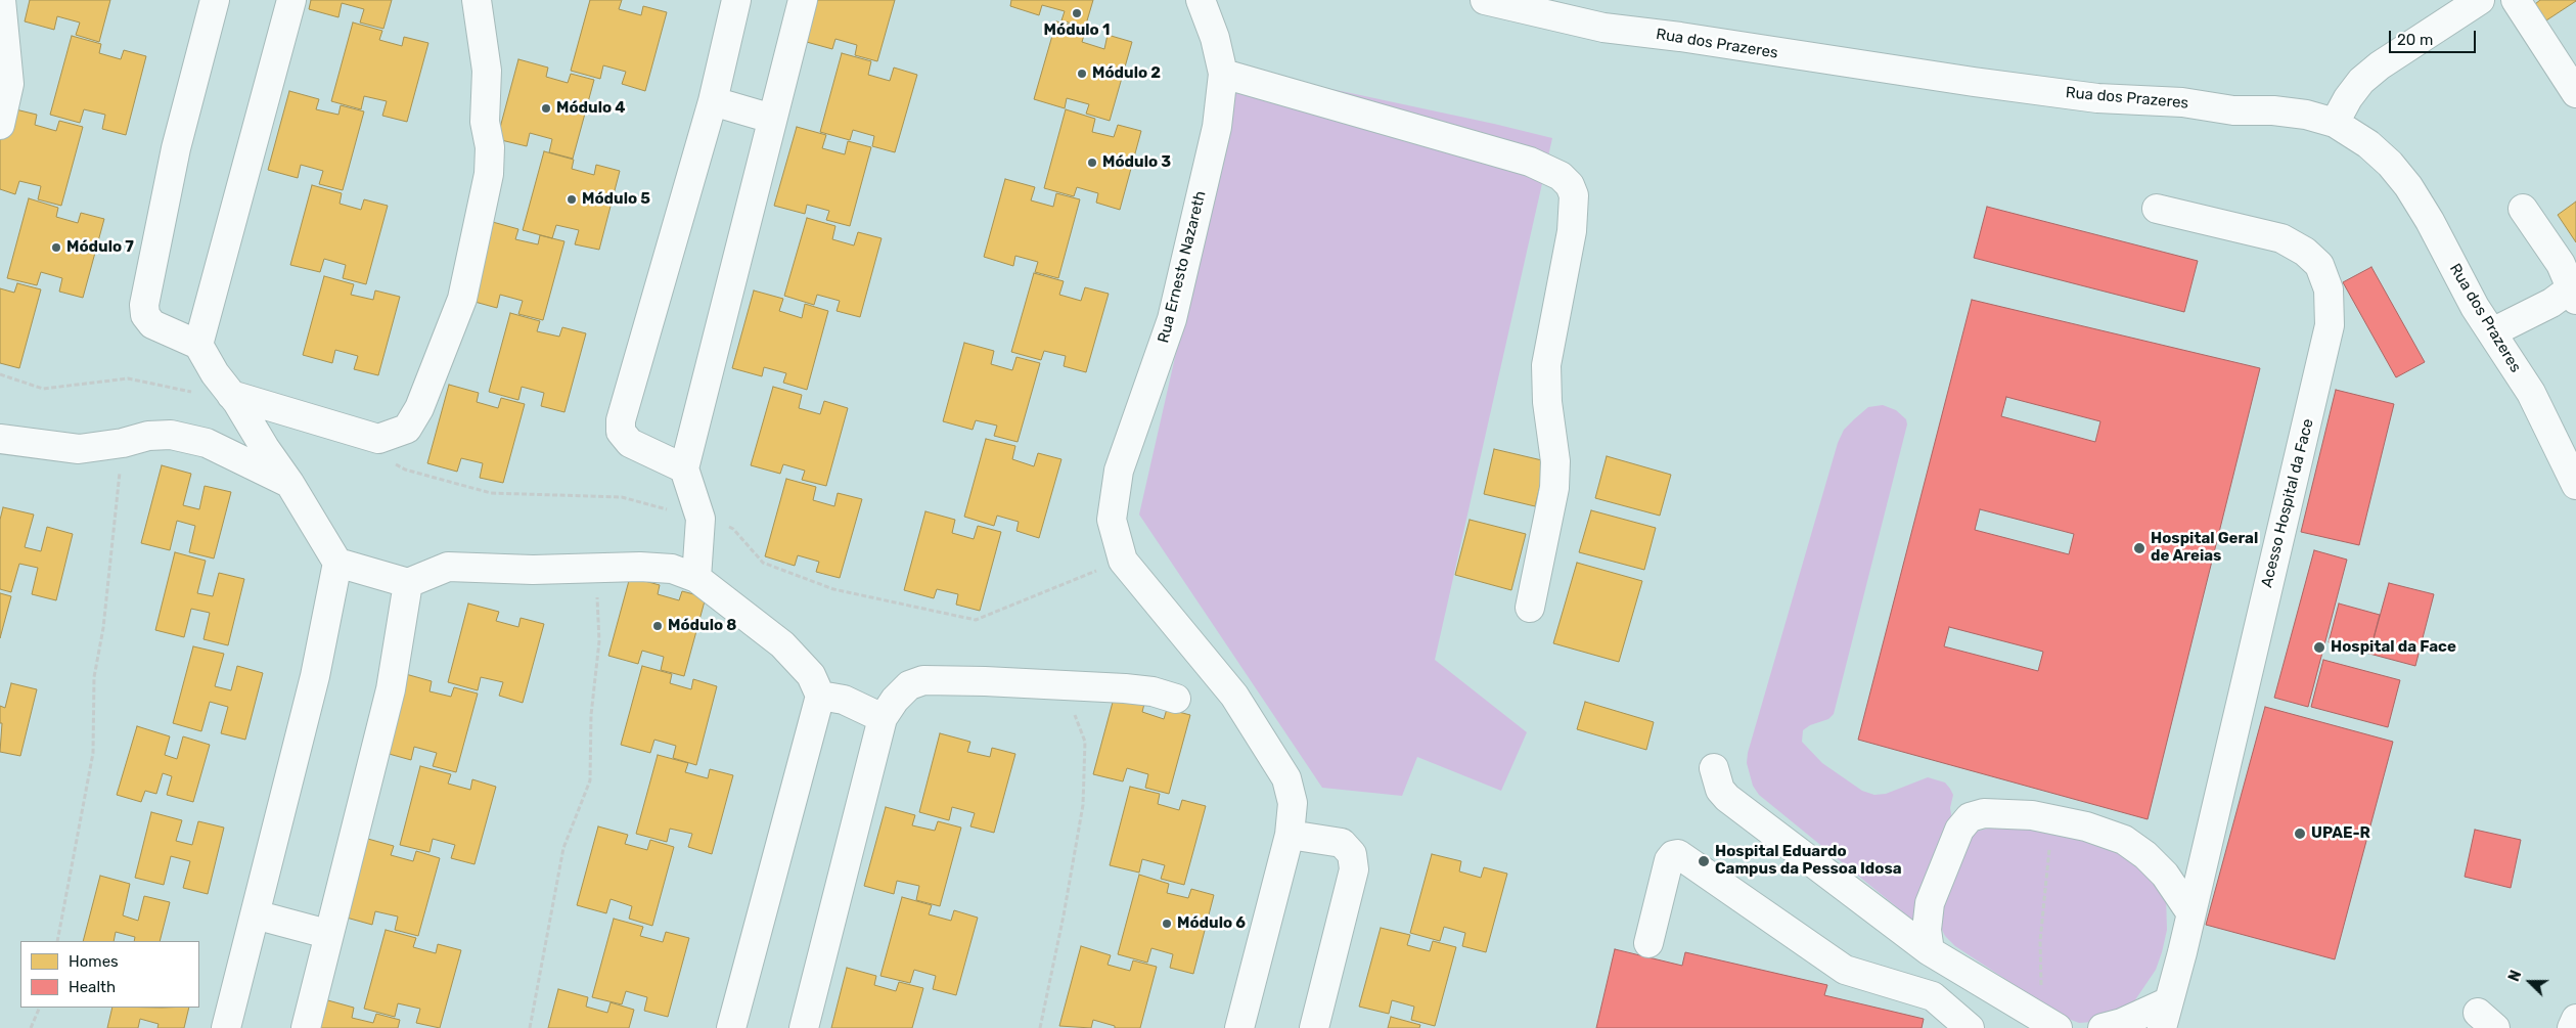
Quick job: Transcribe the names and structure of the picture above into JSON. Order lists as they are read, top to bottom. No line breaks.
{"streets":{"street":["Rua dos Prazeres","Rua Ernesto Nazareth","Acesso Hospital da Face"]},"places":["Módulo 1","Módulo 2","Módulo 4","Módulo 3","Módulo 5","Módulo 7","Hospital Geral de Areias","Módulo 8","Hospital da Face","UPAE-R","Hospital Eduardo Campus da Pessoa Idosa","Módulo 6"],"legend":["Homes","Health"],"scale_bar":"20 m","north":"left"}
